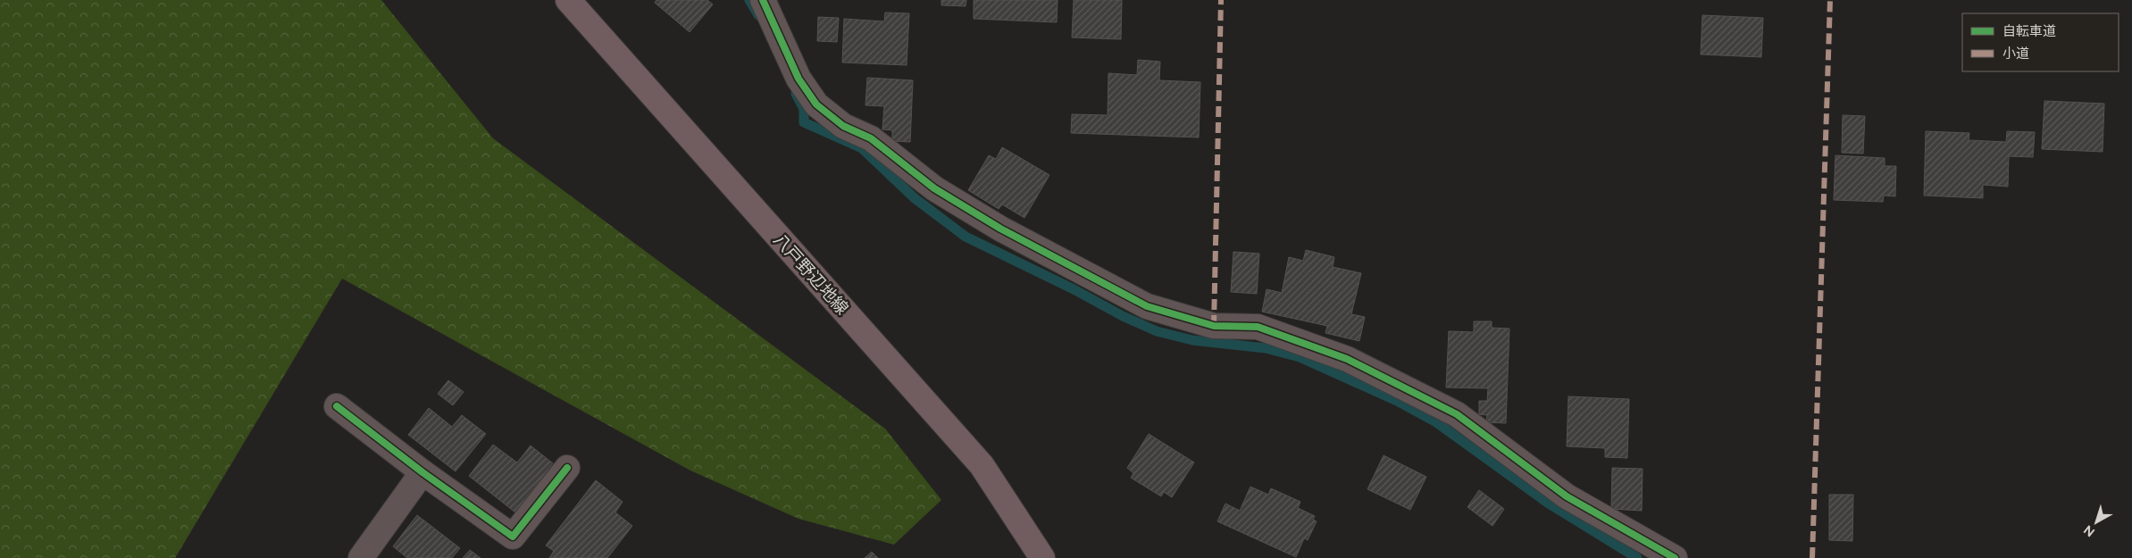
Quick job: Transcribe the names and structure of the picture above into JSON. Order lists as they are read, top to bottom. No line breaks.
{"streets":{"main road":["八戸野辺地線"]},"legend":["自転車道","小道"],"north":"bottom left"}
